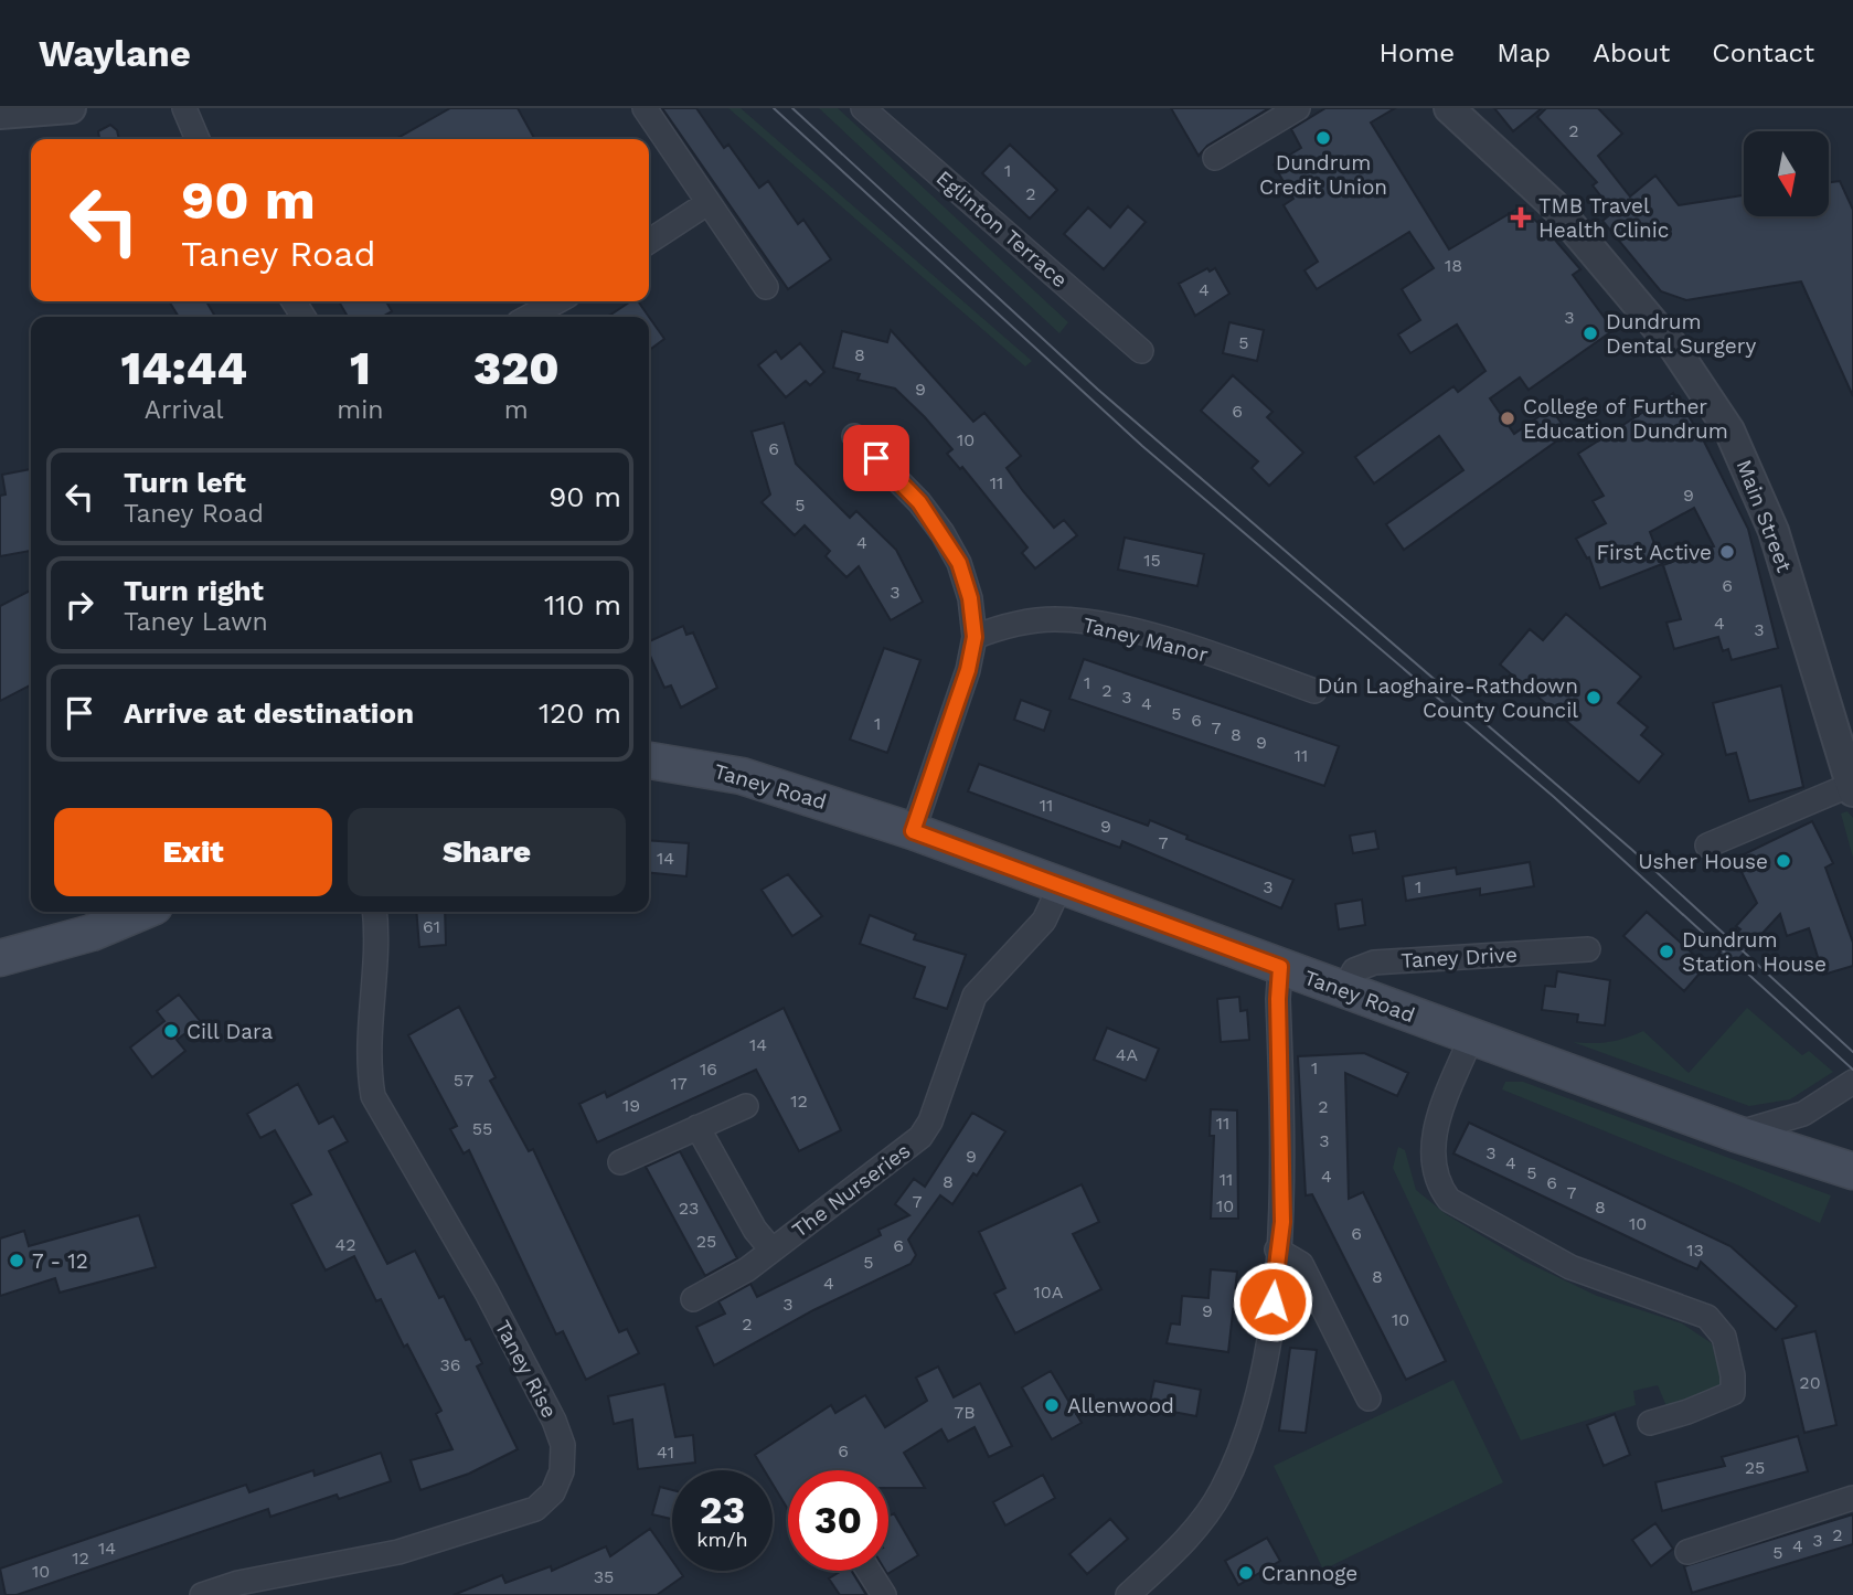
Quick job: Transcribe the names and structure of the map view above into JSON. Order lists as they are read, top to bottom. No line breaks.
{"streets":{"main road":["Taney Road"],"street":["Eglinton Terrace","Main Street","Taney Manor","Taney Drive","The Nurseries","Taney Rise"]},"crossings":[["Taney Road","Taney Drive"],["Taney Road","The Nurseries"]],"places":{"other":["Dundrum Credit Union","Dundrum Dental Surgery","College of Further Education Dundrum","First Active","Dún Laoghaire-Rathdown County Council","Usher House","Dundrum Station House","Cill Dara","7 - 12","Allenwood","Crannoge"],"health":["TMB Travel Health Clinic"]},"house_numbers":["2","1","2","18","4","3","5","8","9","6","10","6","11","9","5","4","15","6","3","4","3","1","2","3","4","5","6","1","7","8","9","11","11","9","7","14","3","1","61","14","4A","1","16","57","17","12","19","2","11","55","3","3","9","4","5","4","11","8","6","7","7","10","8","23","10","6","25","42","6","13","5","8","4","10A","3","9","10","2","36","20","7B","6","41","25","2","3","4","14","5","12","10","35"],"north":"bottom","page":{"header":"Waylane","nav":["Home","Map","About","Contact"],"turn":["90 m","Taney Road"],"eta":["14:44","Arrival","1","min","320","m"],"list":[{"name":"Turn left","note":"Taney Road","value":"90 m"},{"name":"Turn right","note":"Taney Lawn","value":"110 m"},{"name":"Arrive at destination","value":"120 m"}],"buttons":["Exit","Share"],"speed":"23 km/h","limit":"30"}}
